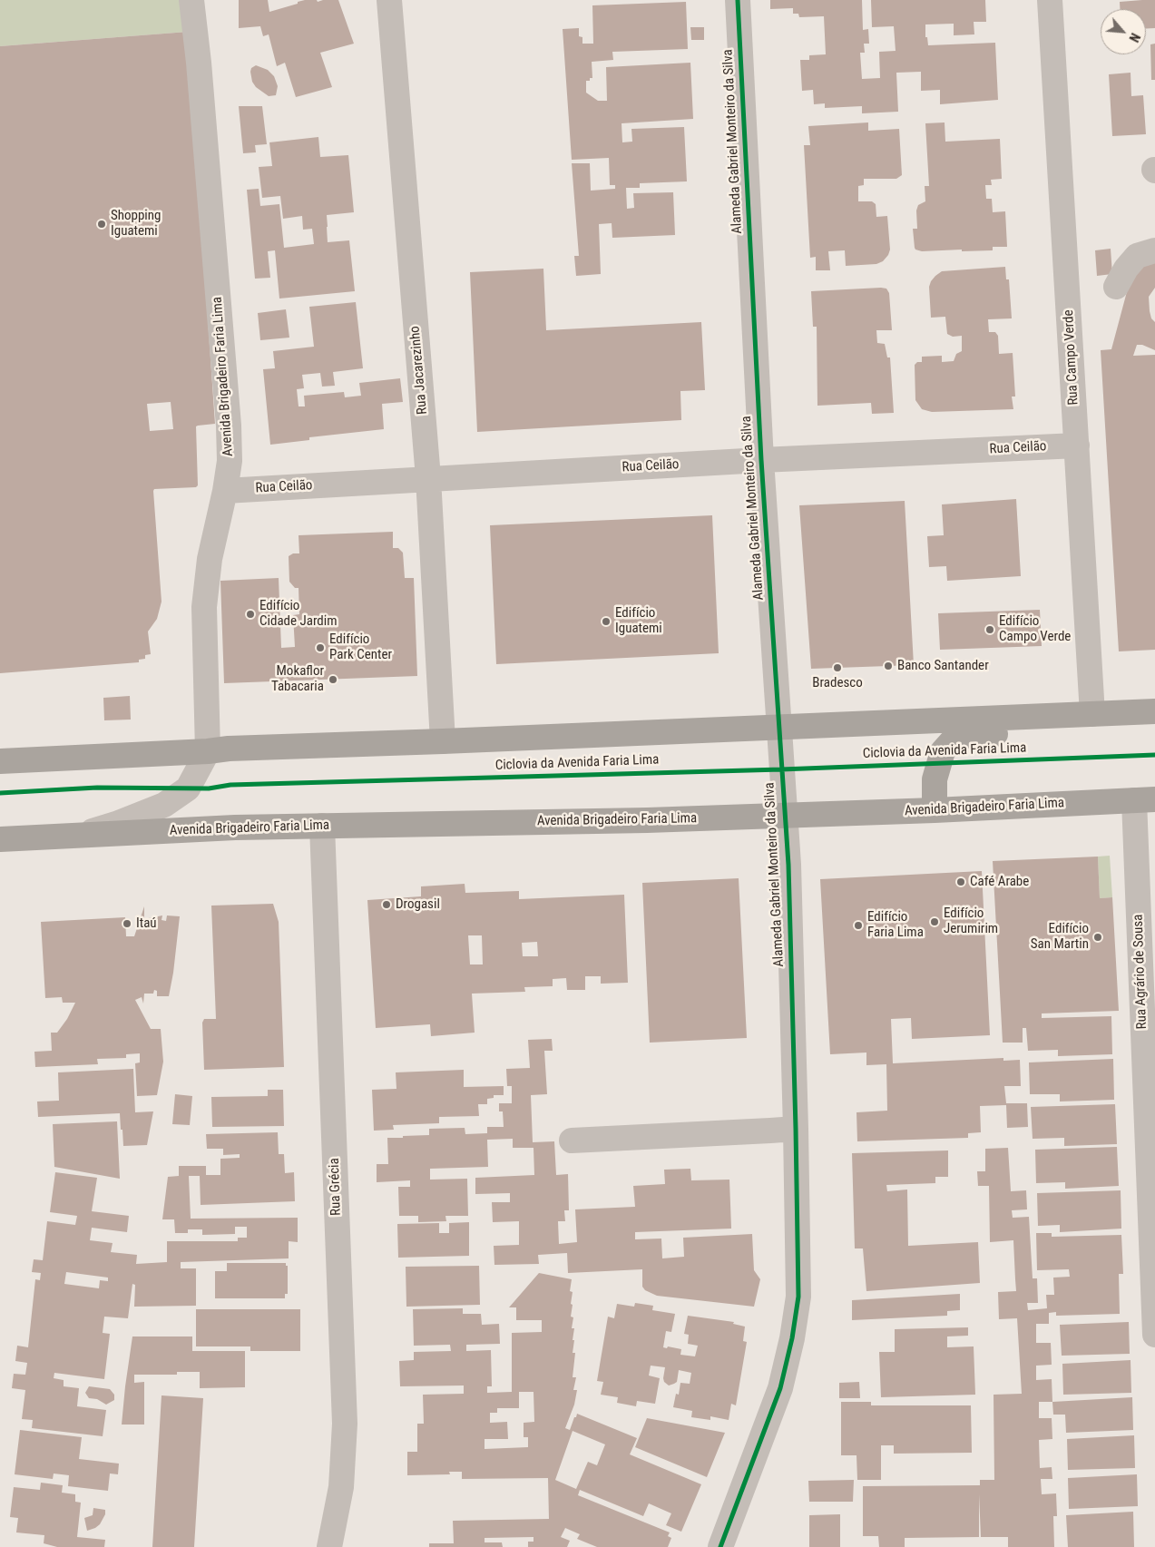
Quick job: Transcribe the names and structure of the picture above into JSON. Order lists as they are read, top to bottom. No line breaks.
{"streets":{"highway":["Avenida Brigadeiro Faria Lima"],"street":["Alameda Gabriel Monteiro da Silva","Rua Campo Verde","Rua Jacarezinho","Rua Ceilão","Rua Agrário de Sousa","Rua Grécia"],"cycle path":["Ciclovia da Avenida Faria Lima"]},"crossings":[["Alameda Gabriel Monteiro da Silva","Avenida Brigadeiro Faria Lima"],["Alameda Gabriel Monteiro da Silva","Rua Ceilão"],["Rua Campo Verde","Rua Ceilão"],["Rua Jacarezinho","Rua Ceilão"],["Avenida Brigadeiro Faria Lima","Rua Ceilão"],["Avenida Brigadeiro Faria Lima","Rua Agrário de Sousa"],["Avenida Brigadeiro Faria Lima","Rua Grécia"]],"places":["Shopping Iguatemi","Edifício Cidade Jardim","Edifício Iguatemi","Edifício Campo Verde","Edifício Park Center","Banco Santander","Bradesco","Mokaflor Tabacaria","Café Arabe","Drogasil","Edifício Jerumirim","Itaú","Edifício Faria Lima","Edifício San Martin"],"north":"bottom right"}
